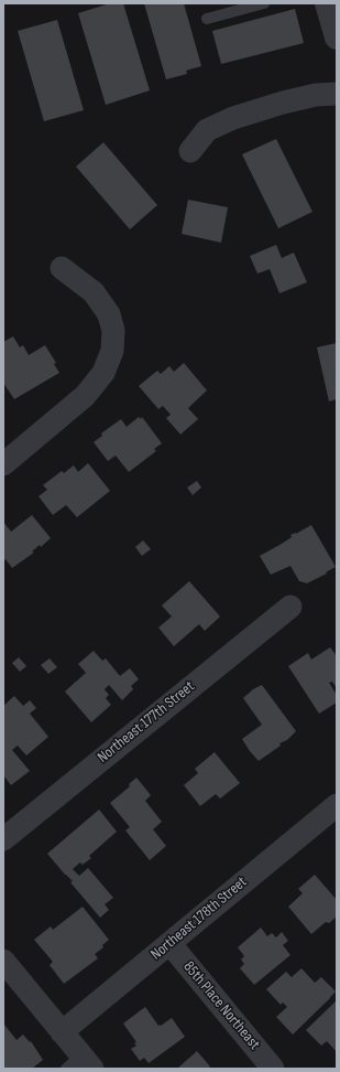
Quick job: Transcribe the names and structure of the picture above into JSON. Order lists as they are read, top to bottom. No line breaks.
{"streets":{"street":["Northeast 177th Street","Northeast 178th Street","85th Place Northeast"]},"crossings":[["Northeast 178th Street","85th Place Northeast"]]}
